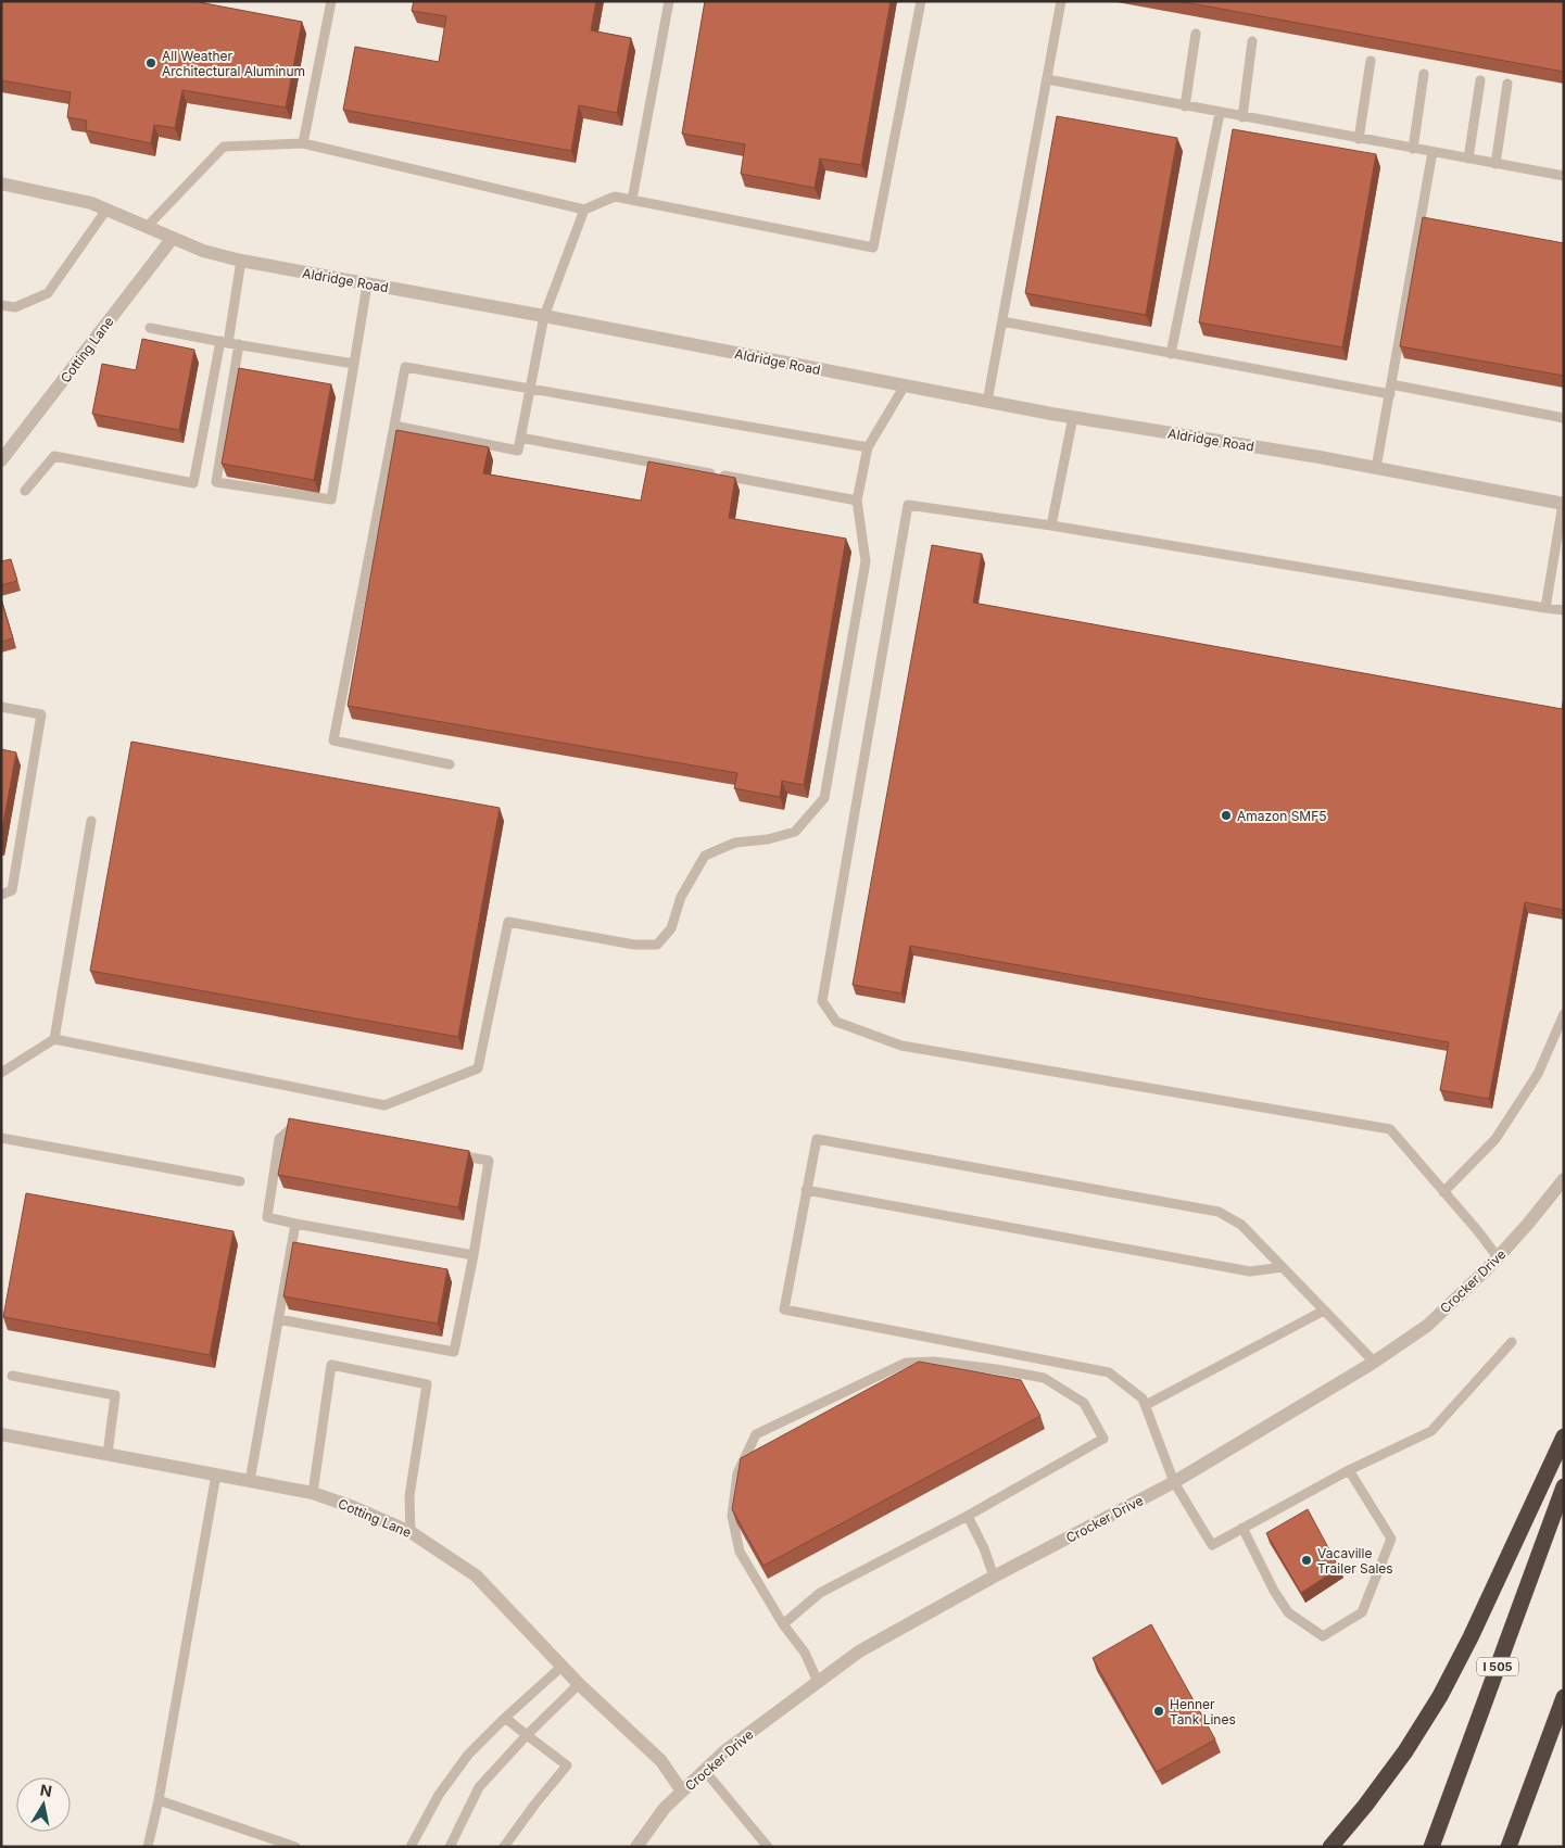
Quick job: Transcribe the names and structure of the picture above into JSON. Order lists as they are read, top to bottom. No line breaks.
{"streets":{"highway":["I 505"],"street":["Aldridge Road","Cotting Lane","Crocker Drive"]},"crossings":[["Aldridge Road","Cotting Lane"],["Cotting Lane","Crocker Drive"]],"places":["All Weather Architectural Aluminum","Amazon SMF5","Vacaville Trailer Sales","Henner Tank Lines"],"north":"top"}
